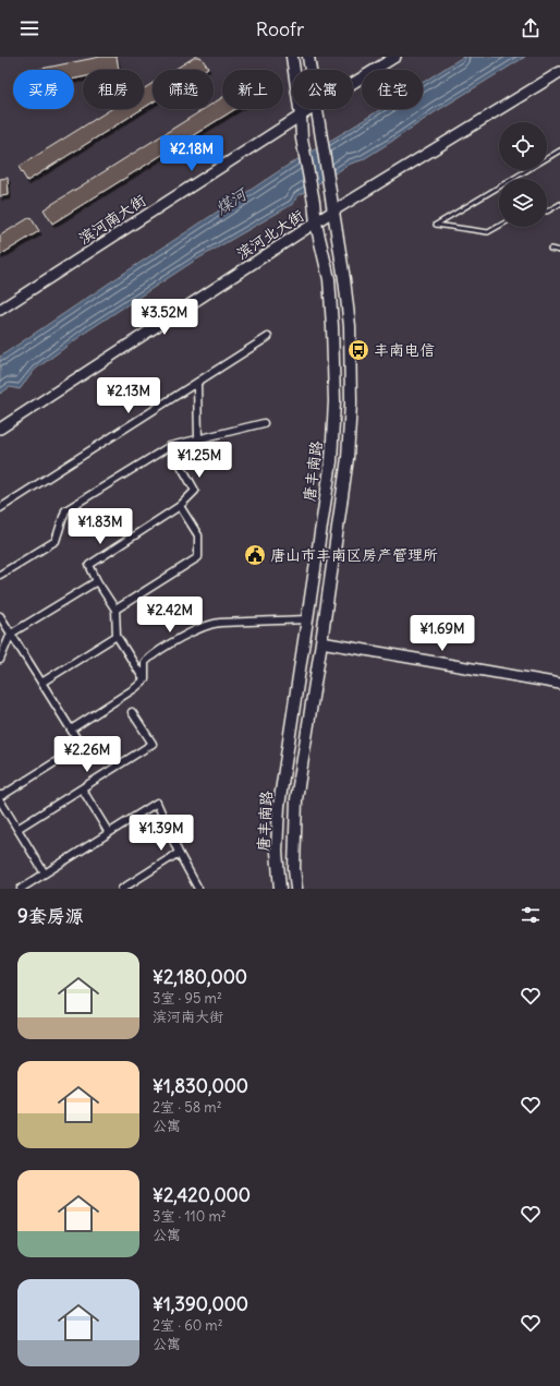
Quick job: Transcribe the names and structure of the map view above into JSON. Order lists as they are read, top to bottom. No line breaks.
{"streets":{"main road":["唐丰南路"],"street":["滨河南大街","滨河北大街"]},"crossings":[["滨河南大街","唐丰南路"],["滨河北大街","唐丰南路"]],"water":["煤河"],"places":{"bus stop":["丰南电信"],"public building":["唐山市丰南区房产管理所"]},"page":{"header":"Roofr","chip":["买房","租房","筛选","新上","公寓","住宅"],"price":["¥2.18M","¥3.52M","¥2.13M","¥1.25M","¥1.83M","¥2.42M","¥1.69M","¥2.26M","¥1.39M"],"heading":"9套房源","list":[{"name":"¥2,180,000","note":"3室 · 95 m² · 滨河南大街"},{"name":"¥1,830,000","note":"2室 · 58 m² · 公寓"},{"name":"¥2,420,000","note":"3室 · 110 m² · 公寓"},{"name":"¥1,390,000","note":"2室 · 60 m² · 公寓"}]}}
